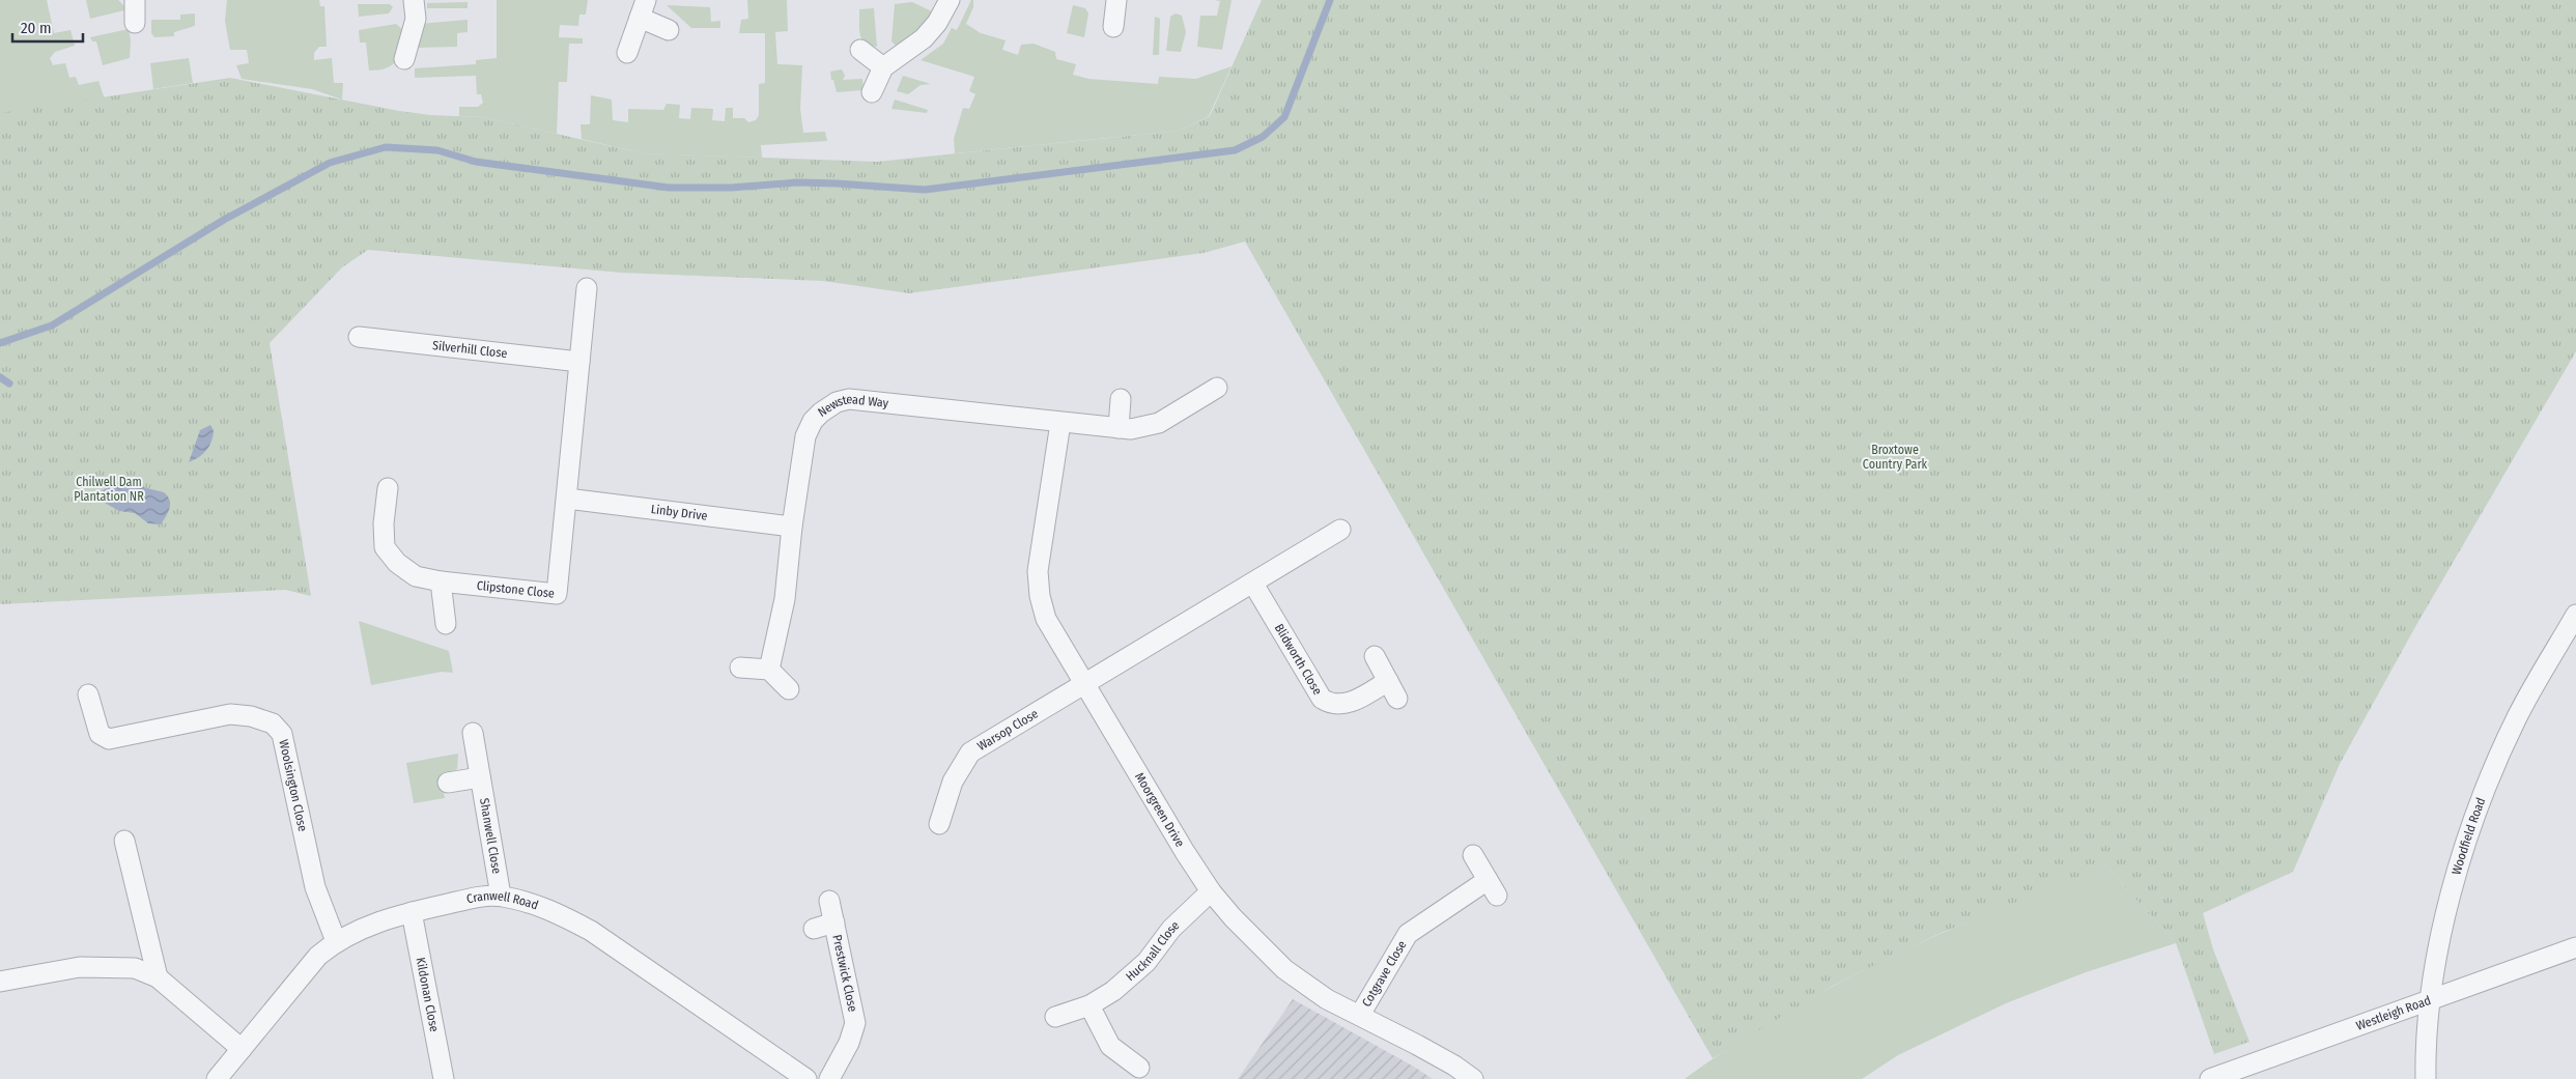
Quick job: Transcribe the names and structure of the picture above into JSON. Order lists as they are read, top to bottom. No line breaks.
{"streets":{"street":["Silverhill Close","Newstead Way","Linby Drive","Clipstone Close","Blidworth Close","Warsop Close","Woolsington Close","Moorgreen Drive","Shanwell Close","Woodfield Road","Cranwell Road","Hucknall Close","Prestwick Close","Cotgrave Close","Kildonan Close","Westleigh Road"]},"crossings":[["Newstead Way","Linby Drive"],["Newstead Way","Moorgreen Drive"],["Linby Drive","Clipstone Close"],["Warsop Close","Moorgreen Drive"],["Woolsington Close","Cranwell Road"],["Moorgreen Drive","Hucknall Close"],["Moorgreen Drive","Cotgrave Close"],["Shanwell Close","Cranwell Road"],["Woodfield Road","Westleigh Road"],["Cranwell Road","Kildonan Close"]],"parks":["Broxtowe Country Park","Chilwell Dam Plantation NR"],"scale_bar":"20 m"}
